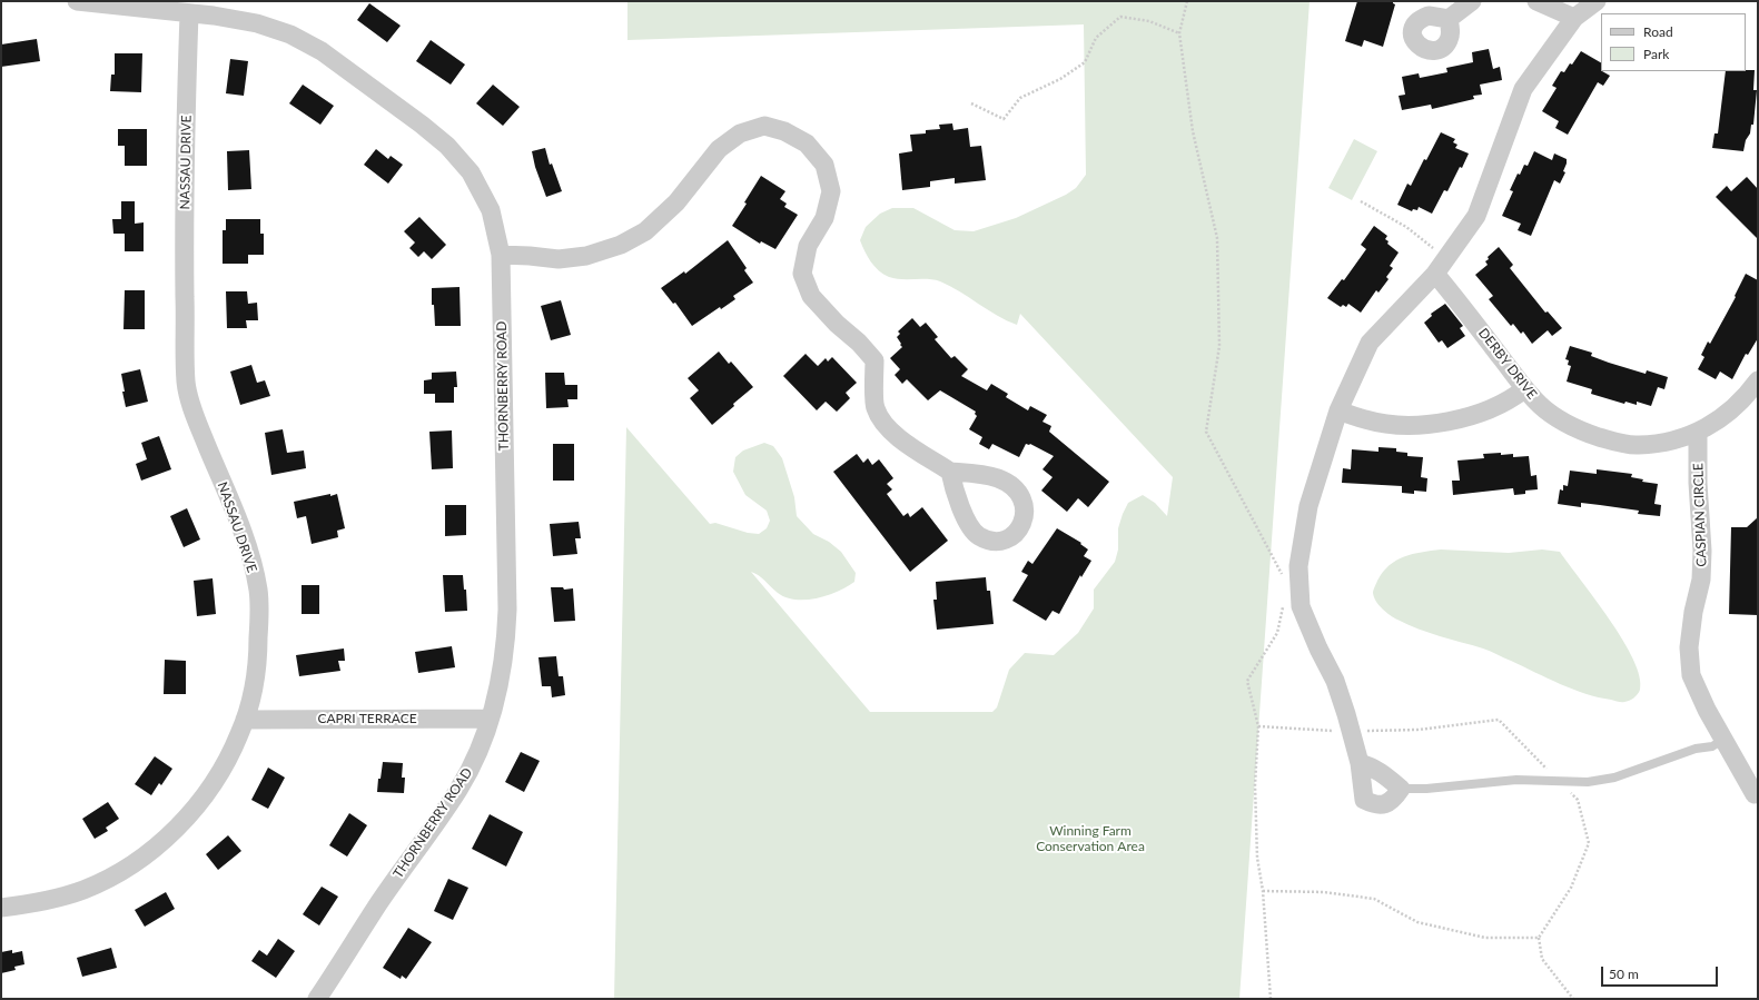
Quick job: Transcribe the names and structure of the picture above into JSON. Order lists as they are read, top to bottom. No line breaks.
{"streets":{"street":["NASSAU DRIVE","DERBY DRIVE","THORNBERRY ROAD","CASPIAN CIRCLE","CAPRI TERRACE"]},"crossings":[["NASSAU DRIVE","THORNBERRY ROAD"],["NASSAU DRIVE","CAPRI TERRACE"],["DERBY DRIVE","CASPIAN CIRCLE"],["THORNBERRY ROAD","CAPRI TERRACE"]],"parks":["Winning Farm Conservation Area"],"legend":["Road","Park"],"scale_bar":"50 m"}
